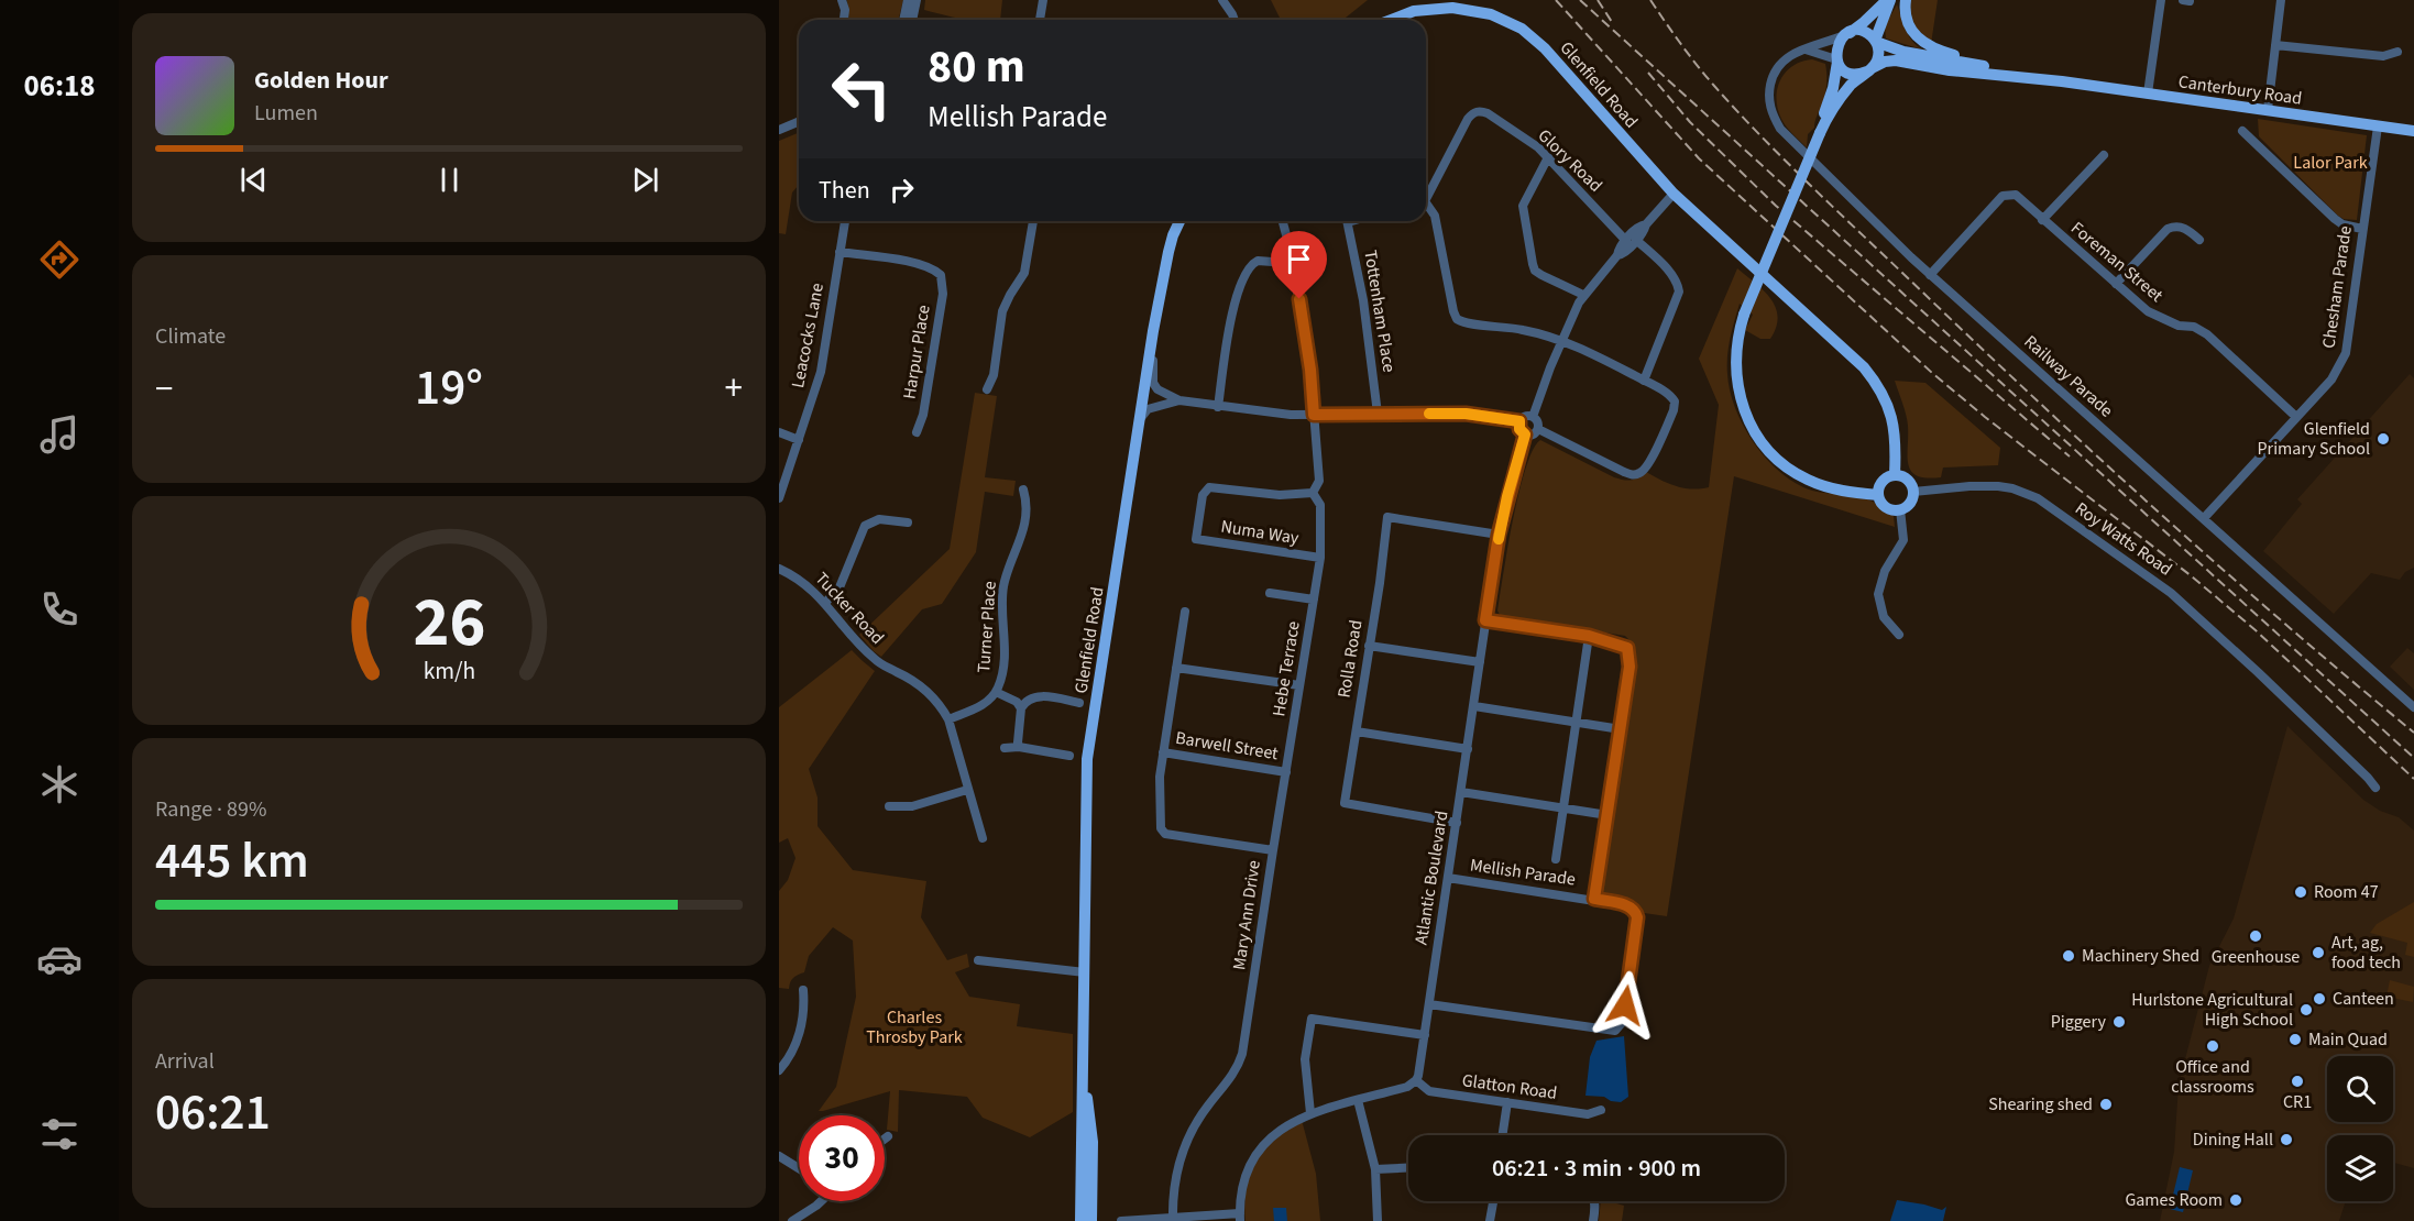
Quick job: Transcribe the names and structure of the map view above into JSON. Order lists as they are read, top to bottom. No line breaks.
{"streets":{"main road":["Glenfield Road","Canterbury Road"],"street":["Glory Road","Foreman Street","Chesham Parade","Tottenham Place","Leacocks Lane","Harpur Place","Railway Parade","Numa Way","Roy Watts Road","Tucker Road","Turner Place","Rolla Road","Hebe Terrace","Barwell Street","Mellish Parade","Atlantic Boulevard","Mary Ann Drive","Glatton Road"]},"crossings":[["Glenfield Road","Roy Watts Road"],["Canterbury Road","Chesham Parade"],["Canterbury Road","Railway Parade"],["Foreman Street","Chesham Parade"],["Foreman Street","Railway Parade"],["Chesham Parade","Railway Parade"],["Leacocks Lane","Harpur Place"],["Numa Way","Hebe Terrace"],["Tucker Road","Turner Place"],["Rolla Road","Atlantic Boulevard"],["Hebe Terrace","Barwell Street"],["Hebe Terrace","Mary Ann Drive"],["Barwell Street","Mary Ann Drive"],["Mellish Parade","Atlantic Boulevard"],["Atlantic Boulevard","Glatton Road"]],"parks":["Lalor Park","Charles Throsby Park"],"places":["Glenfield Primary School","Room 47","Greenhouse","Art, ag, food tech","Machinery Shed","Canteen","Hurlstone Agricultural High School","Piggery","Main Quad","Office and classrooms","CR1","Shearing shed","Dining Hall","Games Room"],"page":{"tabs":"06:18","turn":["80 m","Mellish Parade"],"song":["Golden Hour","Lumen"],"then":"Then","tile":["Climate",["Range · 89%","445 km"],["Arrival","06:21"]],"heat":["−","19°","+"],"limit":"30","trip":"06:21 · 3 min · 900 m","gauge":["26","km/h"]}}
